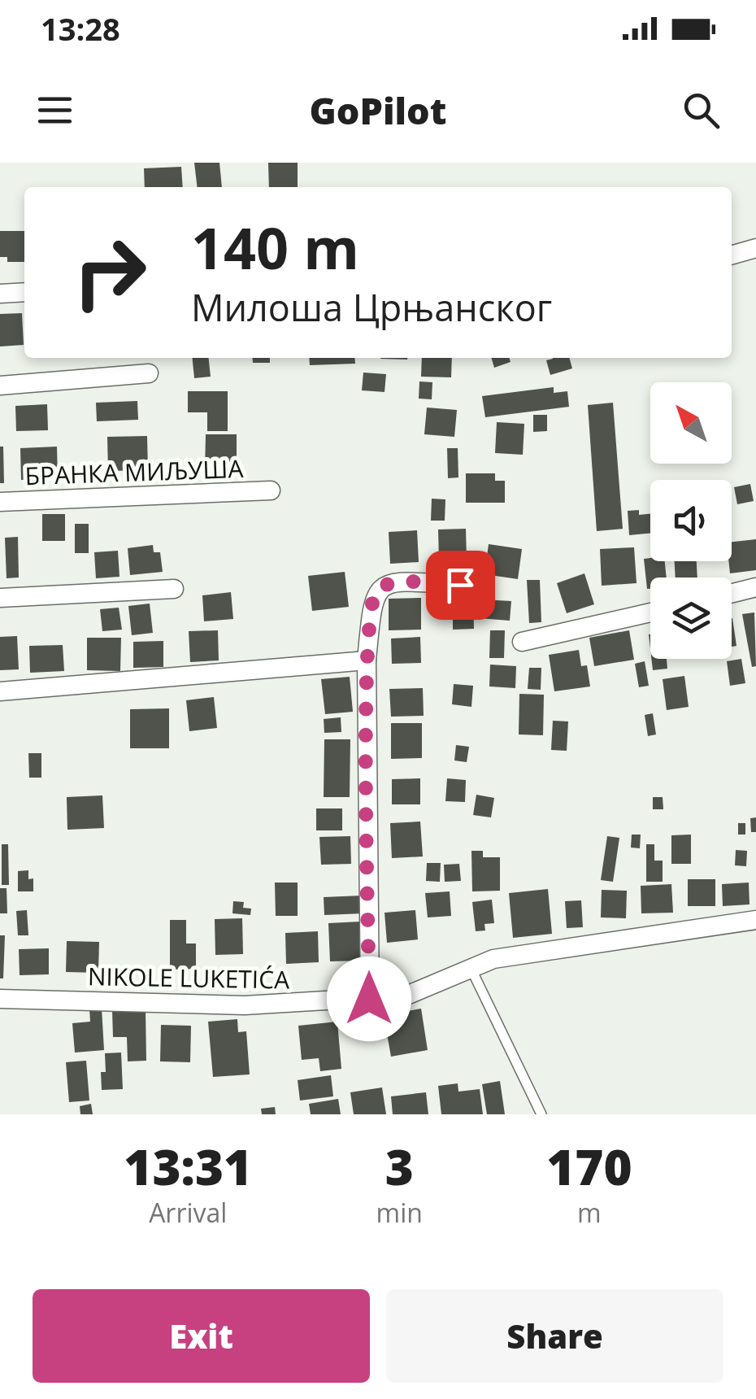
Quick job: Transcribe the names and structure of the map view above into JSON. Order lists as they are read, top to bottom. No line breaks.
{"streets":{"street":["БРАНКА МИЉУША","NIKOLE LUKETIĆA"]},"north":"top left","page":{"status":"13:28","header":"GoPilot","turn":["140 m","Милоша Црњанског"],"eta":["13:31","Arrival","3","min","170","m"],"buttons":["Exit","Share"]}}
